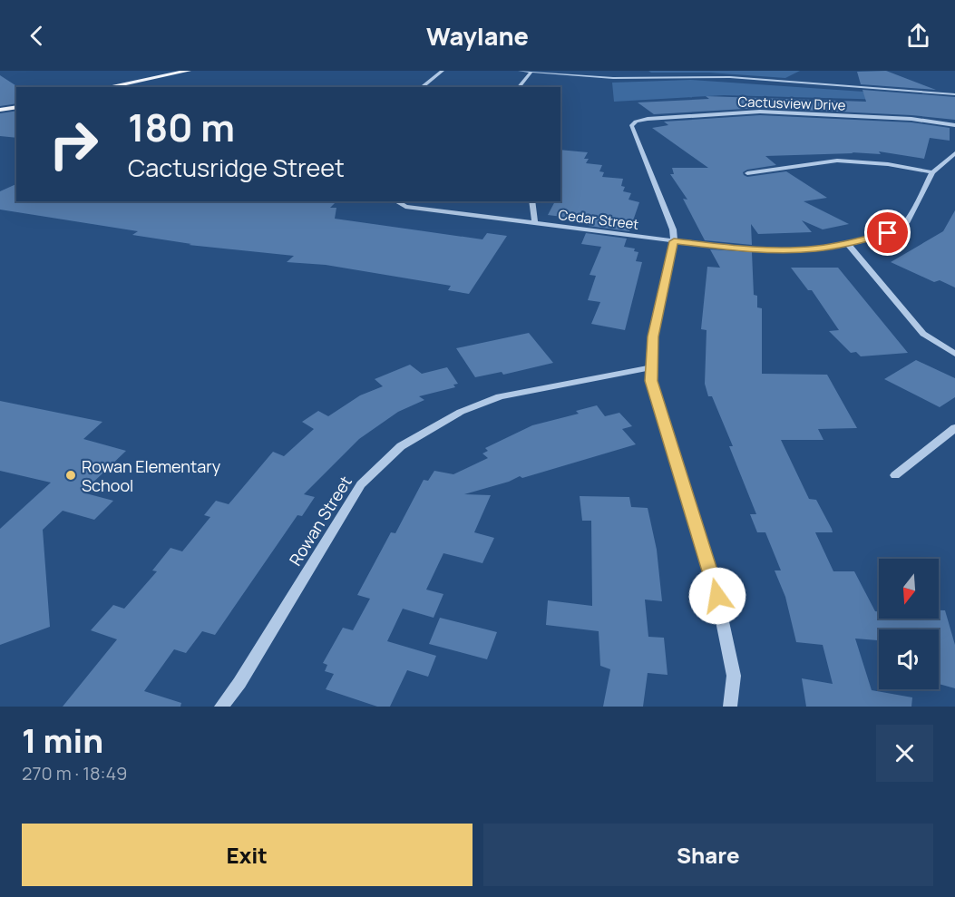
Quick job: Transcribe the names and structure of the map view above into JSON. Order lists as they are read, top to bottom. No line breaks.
{"streets":{"street":["Cactusview Drive","Cedar Street","Rowan Street"]},"crossings":[["Cactusview Drive","Cedar Street"]],"places":["Rowan Elementary School"],"north":"bottom","page":{"header":"Waylane","turn":["180 m","Cactusridge Street"],"heading":["1 min","270 m · 18:49"],"buttons":["Exit","Share"]}}
